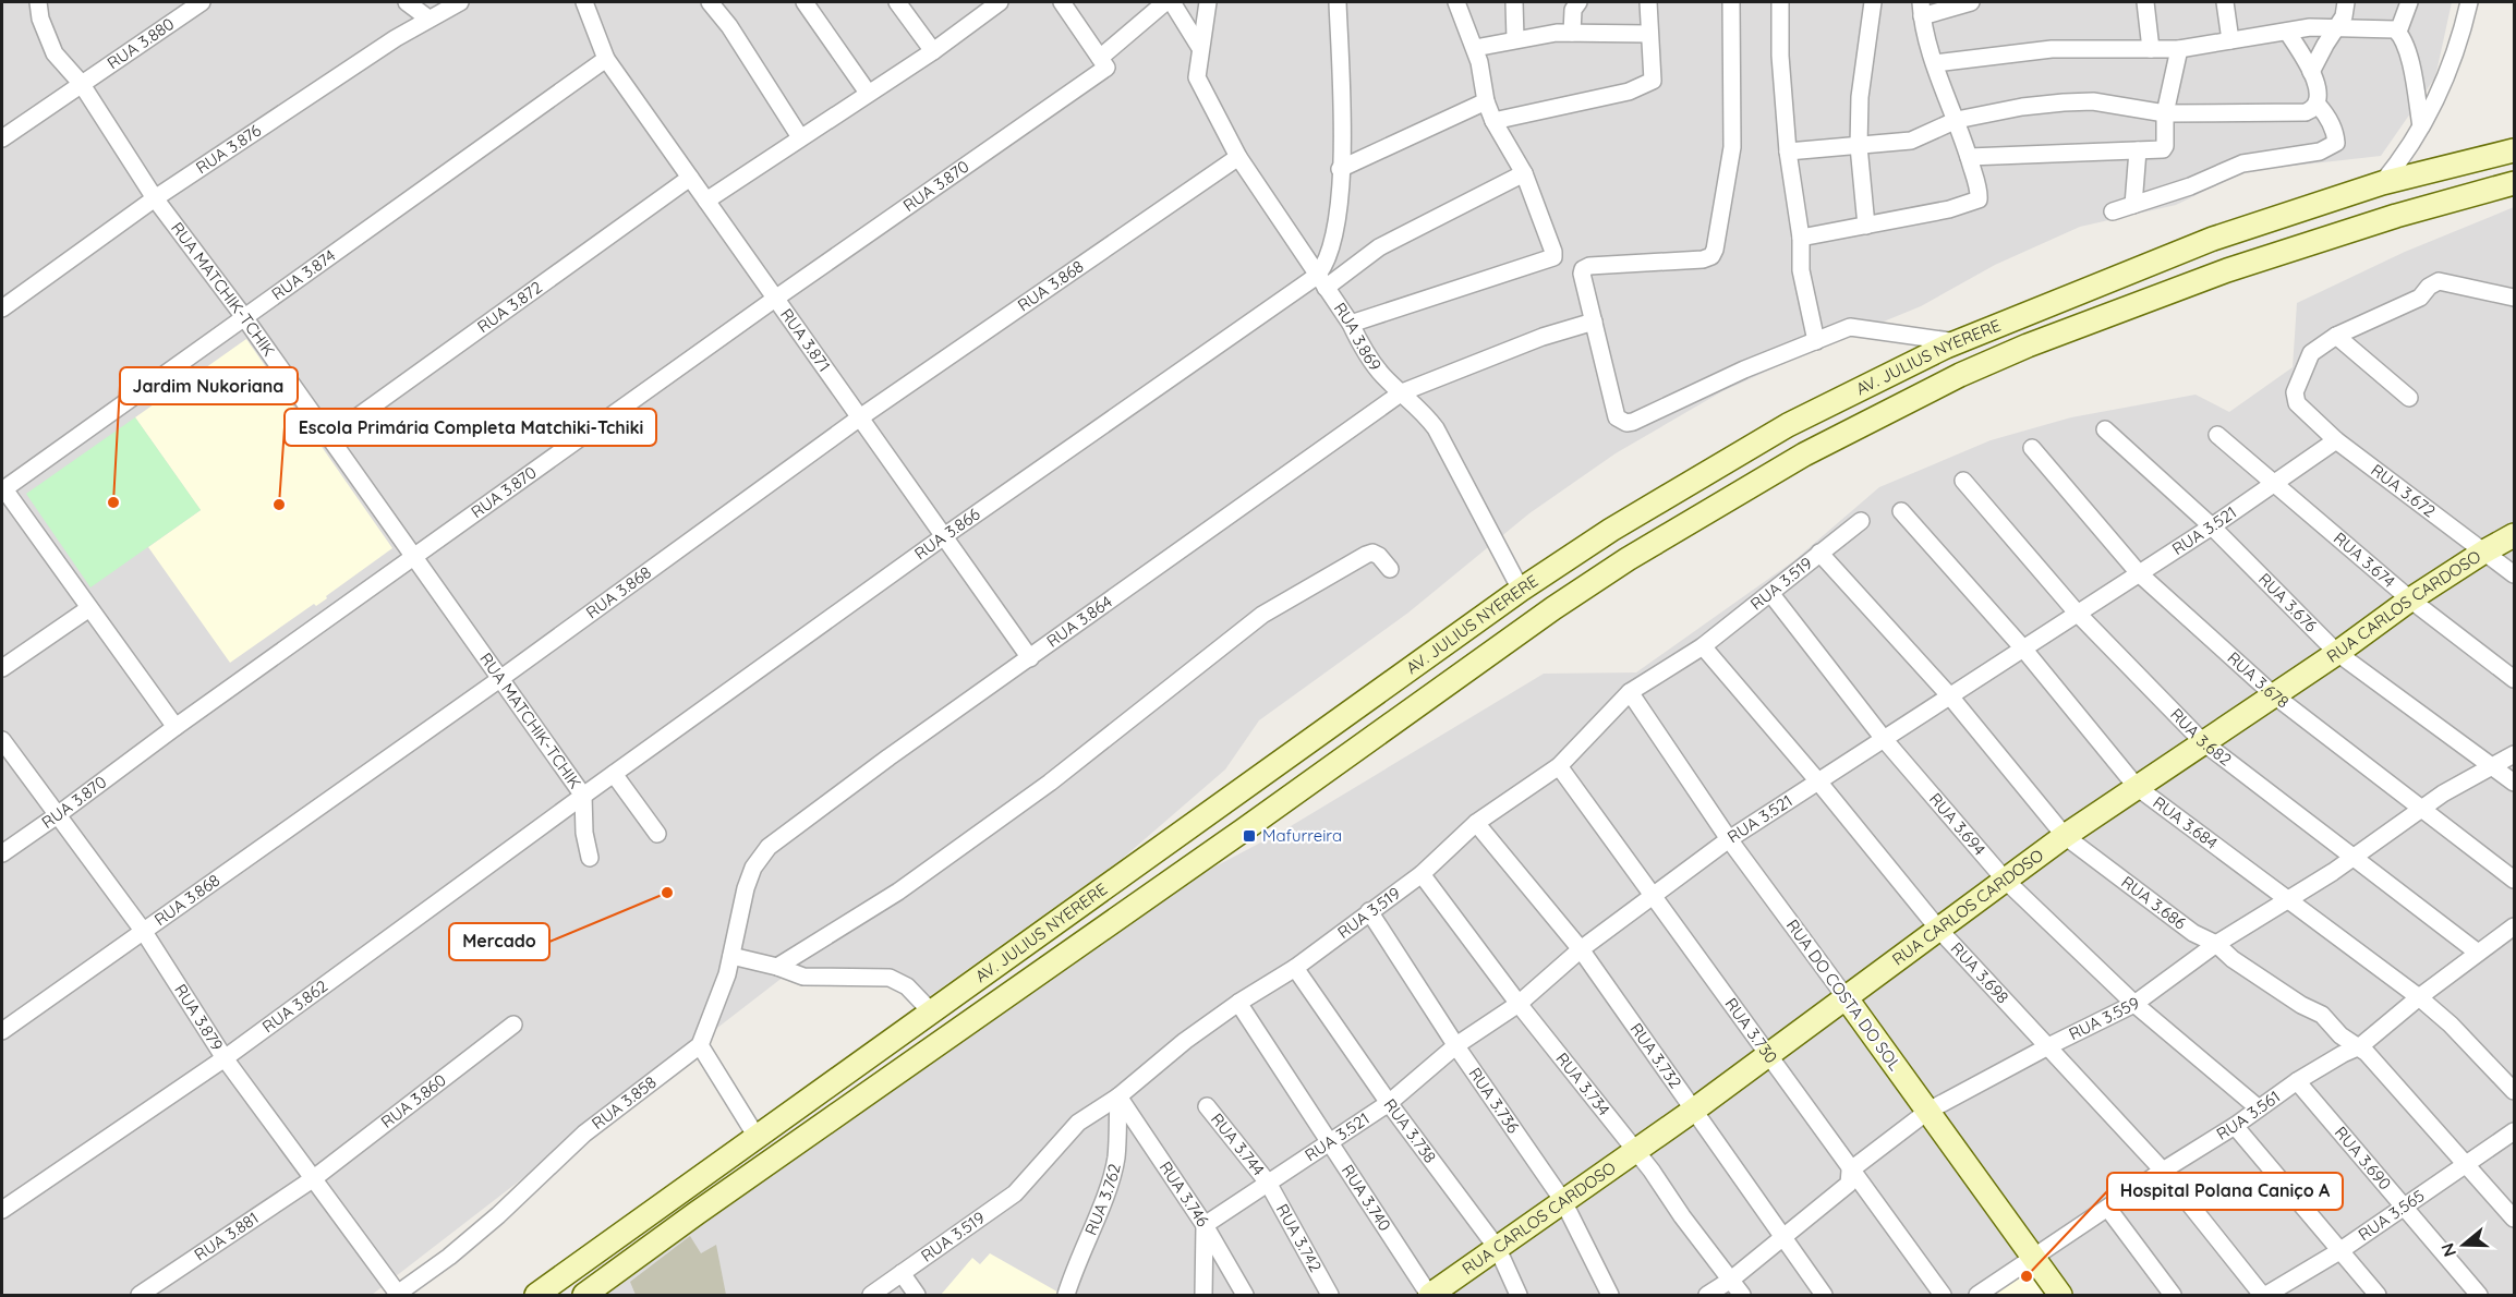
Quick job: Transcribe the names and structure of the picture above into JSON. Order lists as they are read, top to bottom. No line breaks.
{"streets":{"main road":["AV. JULIUS NYERERE","RUA CARLOS CARDOSO","RUA DO COSTA DO SOL"],"street":["RUA 3.880","RUA 3.876","RUA 3.870","RUA 3.874","RUA 3.868","RUA MATCHIK-TCHIK","RUA 3.872","RUA 3.869","RUA 3.871","RUA 3.672","RUA 3.521","RUA 3.866","RUA 3.674","RUA 3.519","RUA 3.676","RUA 3.864","RUA 3.678","RUA 3.682","RUA 3.694","RUA 3.684","RUA 3.686","RUA 3.698","RUA 3.862","RUA 3.879","RUA 3.559","RUA 3.730","RUA 3.732","RUA 3.734","RUA 3.860","RUA 3.736","RUA 3.858","RUA 3.561","RUA 3.738","RUA 3.744","RUA 3.690","RUA 3.746","RUA 3.762","RUA 3.740","RUA 3.565","RUA 3.881","RUA 3.742"]},"crossings":[["RUA 3.880","RUA MATCHIK-TCHIK"],["RUA 3.876","RUA MATCHIK-TCHIK"],["RUA 3.870","RUA MATCHIK-TCHIK"],["RUA 3.870","RUA 3.871"],["RUA 3.870","RUA 3.879"],["RUA 3.874","RUA MATCHIK-TCHIK"],["RUA 3.874","RUA 3.871"],["RUA 3.868","RUA MATCHIK-TCHIK"],["RUA 3.868","RUA 3.869"],["RUA 3.868","RUA 3.871"],["RUA 3.868","RUA 3.879"],["RUA MATCHIK-TCHIK","RUA 3.872"],["RUA MATCHIK-TCHIK","RUA 3.866"],["RUA MATCHIK-TCHIK","RUA 3.862"],["RUA 3.872","RUA 3.871"],["RUA 3.869","AV. JULIUS NYERERE"],["RUA 3.869","RUA 3.866"],["RUA 3.869","RUA 3.864"],["RUA 3.871","RUA 3.866"],["RUA 3.871","RUA 3.864"],["RUA 3.672","RUA 3.521"],["RUA 3.672","RUA CARLOS CARDOSO"],["RUA 3.521","RUA 3.674"],["RUA 3.521","RUA 3.676"],["RUA 3.521","RUA 3.678"],["RUA 3.521","RUA 3.682"],["RUA 3.521","RUA 3.694"],["RUA 3.521","RUA 3.684"],["RUA 3.521","RUA 3.686"],["RUA 3.521","RUA 3.698"],["RUA 3.521","RUA DO COSTA DO SOL"],["RUA 3.521","RUA 3.730"],["RUA 3.521","RUA 3.732"],["RUA 3.521","RUA 3.734"],["RUA 3.521","RUA 3.736"],["RUA 3.521","RUA 3.738"],["RUA 3.521","RUA 3.744"],["RUA 3.521","RUA 3.746"],["RUA 3.521","RUA 3.740"],["RUA 3.521","RUA 3.742"],["RUA 3.866","RUA 3.862"],["RUA 3.674","RUA CARLOS CARDOSO"],["RUA 3.519","RUA 3.694"],["RUA 3.519","RUA 3.686"],["RUA 3.519","RUA 3.698"],["RUA 3.519","RUA DO COSTA DO SOL"],["RUA 3.519","RUA 3.730"],["RUA 3.519","RUA 3.732"],["RUA 3.519","RUA 3.734"],["RUA 3.519","RUA 3.736"],["RUA 3.519","RUA 3.738"],["RUA 3.519","RUA 3.746"],["RUA 3.519","RUA 3.762"],["RUA 3.519","RUA 3.740"],["RUA 3.676","RUA CARLOS CARDOSO"],["RUA 3.676","RUA 3.559"],["RUA CARLOS CARDOSO","RUA 3.678"],["RUA CARLOS CARDOSO","RUA 3.682"],["RUA CARLOS CARDOSO","RUA 3.694"],["RUA CARLOS CARDOSO","RUA 3.684"],["RUA CARLOS CARDOSO","RUA 3.686"],["RUA CARLOS CARDOSO","RUA 3.698"],["RUA CARLOS CARDOSO","RUA DO COSTA DO SOL"],["RUA CARLOS CARDOSO","RUA 3.730"],["RUA CARLOS CARDOSO","RUA 3.732"],["RUA CARLOS CARDOSO","RUA 3.734"],["RUA CARLOS CARDOSO","RUA 3.736"],["RUA CARLOS CARDOSO","RUA 3.738"],["RUA CARLOS CARDOSO","RUA 3.740"],["RUA 3.678","RUA 3.559"],["RUA 3.682","RUA 3.559"],["RUA 3.682","RUA 3.561"],["RUA 3.694","RUA 3.559"],["RUA 3.694","RUA 3.561"],["RUA 3.684","RUA 3.559"],["RUA 3.684","RUA 3.561"],["RUA 3.686","RUA 3.559"],["RUA 3.686","RUA 3.561"],["RUA 3.686","RUA 3.565"],["RUA 3.698","RUA 3.559"],["RUA 3.698","RUA 3.561"],["RUA 3.698","RUA 3.565"],["RUA DO COSTA DO SOL","RUA 3.559"],["RUA DO COSTA DO SOL","RUA 3.561"],["RUA 3.862","RUA 3.879"],["RUA 3.879","RUA 3.860"],["RUA 3.879","RUA 3.858"],["RUA 3.879","RUA 3.881"],["RUA 3.559","RUA 3.730"],["RUA 3.559","RUA 3.732"],["RUA 3.559","RUA 3.734"],["RUA 3.860","RUA 3.881"],["RUA 3.561","RUA 3.690"],["RUA 3.744","RUA 3.742"],["RUA 3.690","RUA 3.565"],["RUA 3.746","RUA 3.762"]],"places":{"other":["Jardim Nukoriana","Escola Primária Completa Matchiki-Tchiki","Mercado","Hospital Polana Caniço A"],"transit":["Mafurreira"]},"north":"left"}
